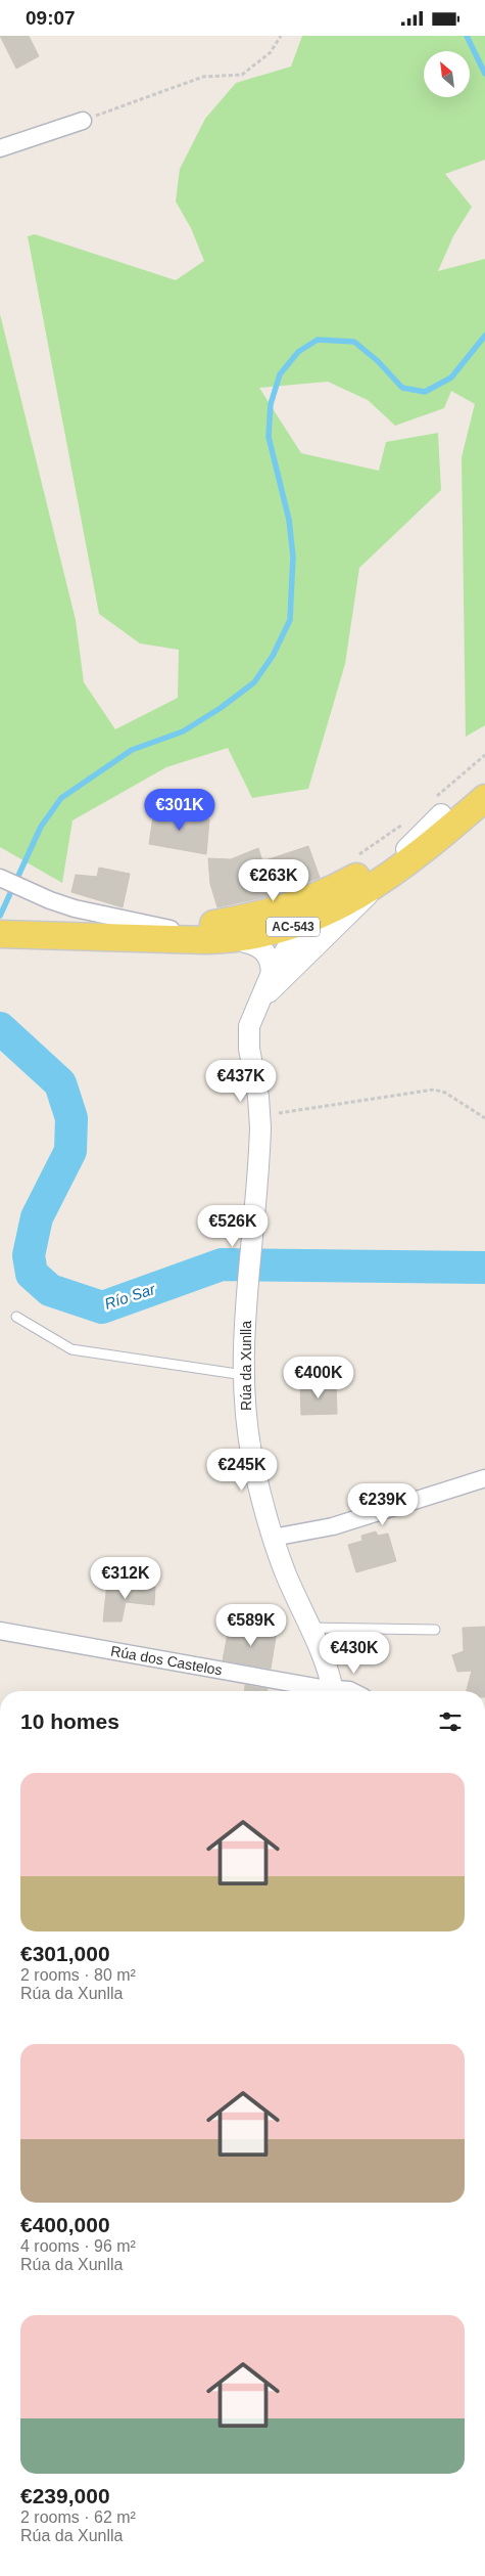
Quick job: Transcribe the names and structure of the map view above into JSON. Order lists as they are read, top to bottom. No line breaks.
{"streets":{"main road":["AC-543"],"street":["Rúa da Xunlla","Rúa dos Castelos"]},"crossings":[["AC-543","Rúa da Xunlla"]],"water":["Río Sar"],"north":"top left","page":{"status":"09:07","price":["€301K","€263K","€437K","€526K","€400K","€245K","€239K","€312K","€589K","€430K"],"heading":"10 homes","list":[{"name":"€301,000","note":"2 rooms · 80 m² · Rúa da Xunlla"},{"name":"€400,000","note":"4 rooms · 96 m² · Rúa da Xunlla"},{"name":"€239,000","note":"2 rooms · 62 m² · Rúa da Xunlla"}]}}
